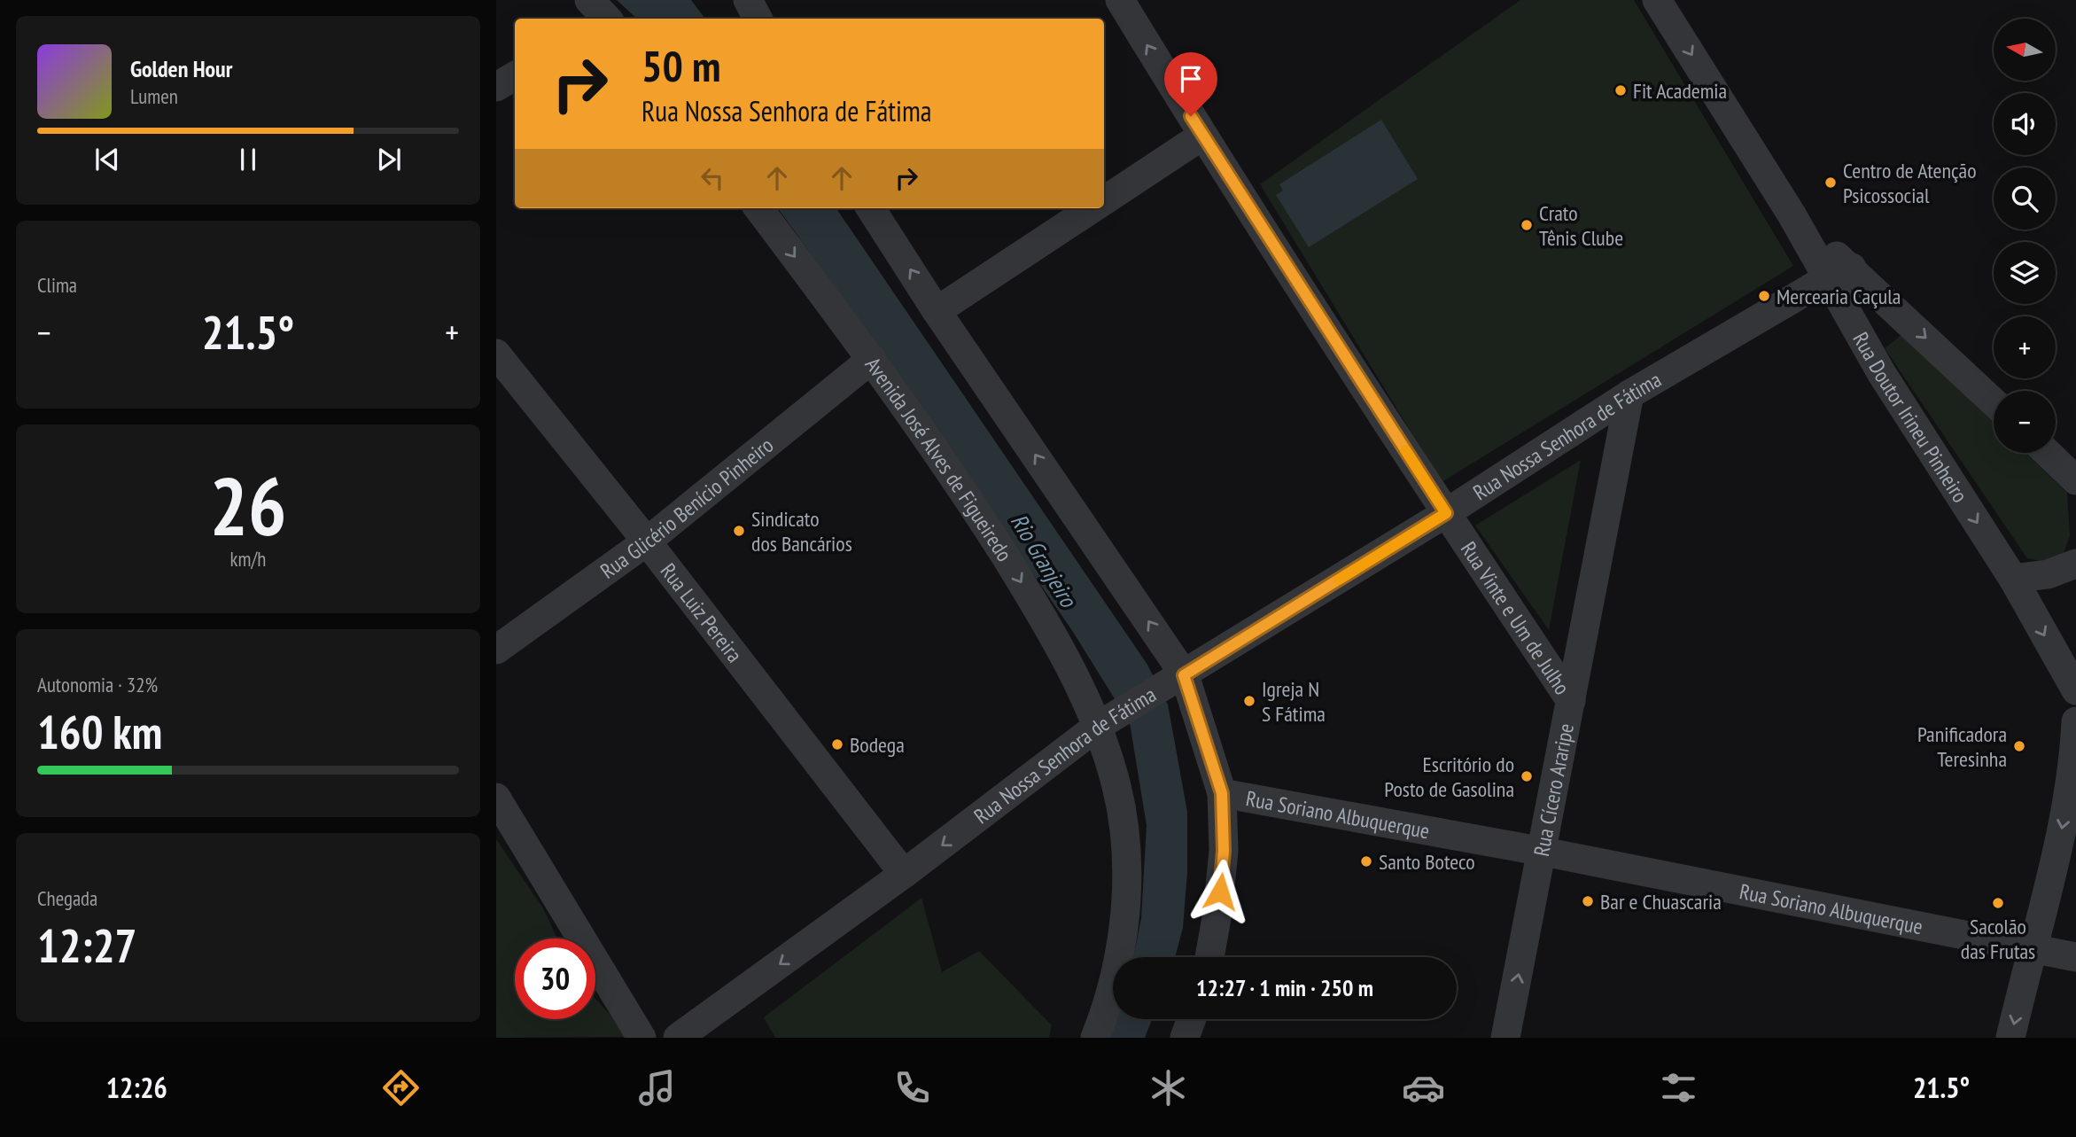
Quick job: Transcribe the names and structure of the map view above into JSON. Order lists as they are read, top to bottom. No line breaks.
{"streets":{"street":["Rua Doutor Irineu Pinheiro","Rua Nossa Senhora de Fátima","Avenida José Alves de Figueiredo","Rua Glicério Benício Pinheiro","Rua Luiz Pereira","Rua Vinte e Um de Julho","Rua Cícero Araripe","Rua Soriano Albuquerque"]},"crossings":[["Rua Doutor Irineu Pinheiro","Rua Nossa Senhora de Fátima"],["Rua Nossa Senhora de Fátima","Avenida José Alves de Figueiredo"],["Rua Nossa Senhora de Fátima","Rua Luiz Pereira"],["Rua Nossa Senhora de Fátima","Rua Vinte e Um de Julho"],["Rua Nossa Senhora de Fátima","Rua Cícero Araripe"],["Avenida José Alves de Figueiredo","Rua Glicério Benício Pinheiro"],["Rua Glicério Benício Pinheiro","Rua Luiz Pereira"],["Rua Vinte e Um de Julho","Rua Cícero Araripe"],["Rua Cícero Araripe","Rua Soriano Albuquerque"]],"one_way":["Rua Nossa Senhora de Fátima"],"water":["Rio Granjeiro"],"places":["Fit Academia","Centro de Atenção Psicossocial","Crato Tênis Clube","Mercearia Caçula","Sindicato dos Bancários","Igreja N S Fátima","Bodega","Panificadora Teresinha","Escritório do Posto de Gasolina","Santo Boteco","Bar e Chuascaria","Sacolão das Frutas"],"north":"left","page":{"map_buttons":["+","−"],"turn":["50 m","Rua Nossa Senhora de Fátima"],"song":["Golden Hour","Lumen"],"tile":["Clima",["26","km/h"],["Autonomia · 32%","160 km"],["Chegada","12:27"]],"heat":["−","21.5°","+"],"limit":"30","trip":"12:27 · 1 min · 250 m","tabs":["12:26","21.5°"]}}
